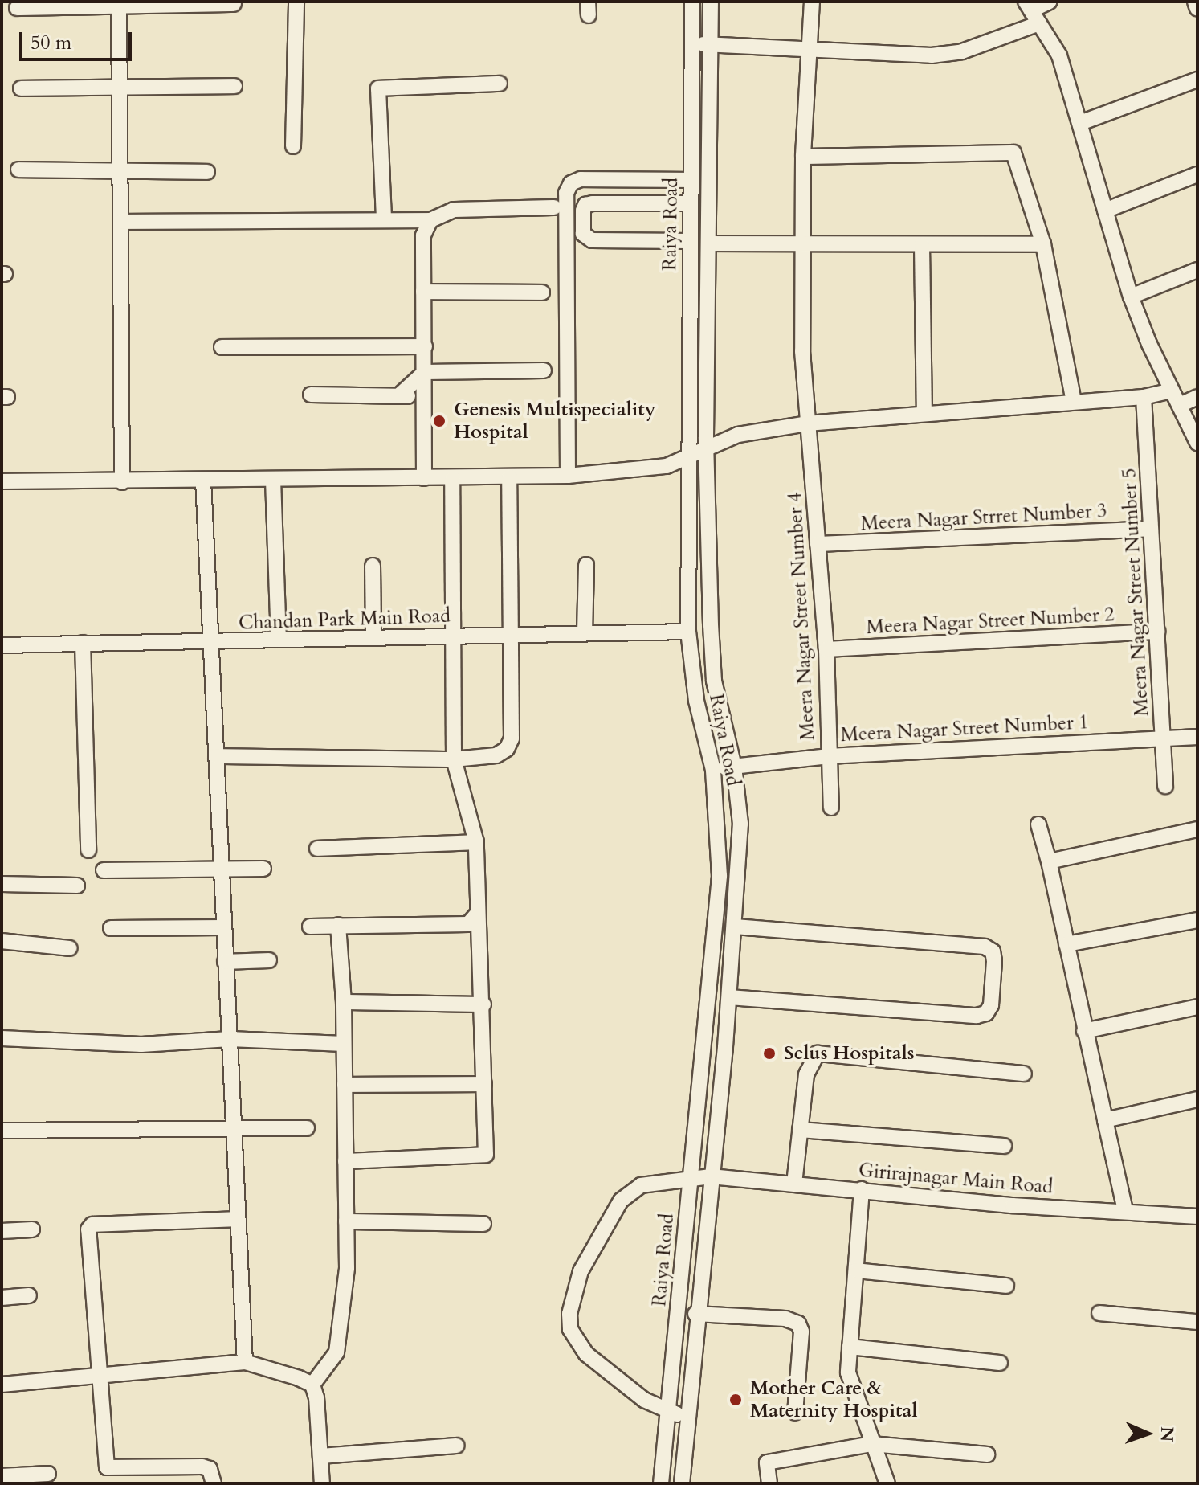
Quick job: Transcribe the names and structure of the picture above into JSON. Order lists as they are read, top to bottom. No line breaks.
{"streets":{"street":["Raiya Road","Meera Nagar Strret Number 3","Meera Nagar Street Number 5","Meera Nagar Street Number 4","Chandan Park Main Road","Meera Nagar Street Number 2","Meera Nagar Street Number 1","Girirajnagar Main Road"]},"crossings":[["Raiya Road","Chandan Park Main Road"],["Raiya Road","Meera Nagar Street Number 1"],["Raiya Road","Girirajnagar Main Road"],["Meera Nagar Strret Number 3","Meera Nagar Street Number 5"],["Meera Nagar Strret Number 3","Meera Nagar Street Number 4"],["Meera Nagar Street Number 5","Meera Nagar Street Number 2"],["Meera Nagar Street Number 5","Meera Nagar Street Number 1"],["Meera Nagar Street Number 4","Meera Nagar Street Number 2"],["Meera Nagar Street Number 4","Meera Nagar Street Number 1"]],"places":["Genesis Multispeciality Hospital","Selus Hospitals","Mother Care & Maternity Hospital"],"scale_bar":"50 m","north":"right"}
